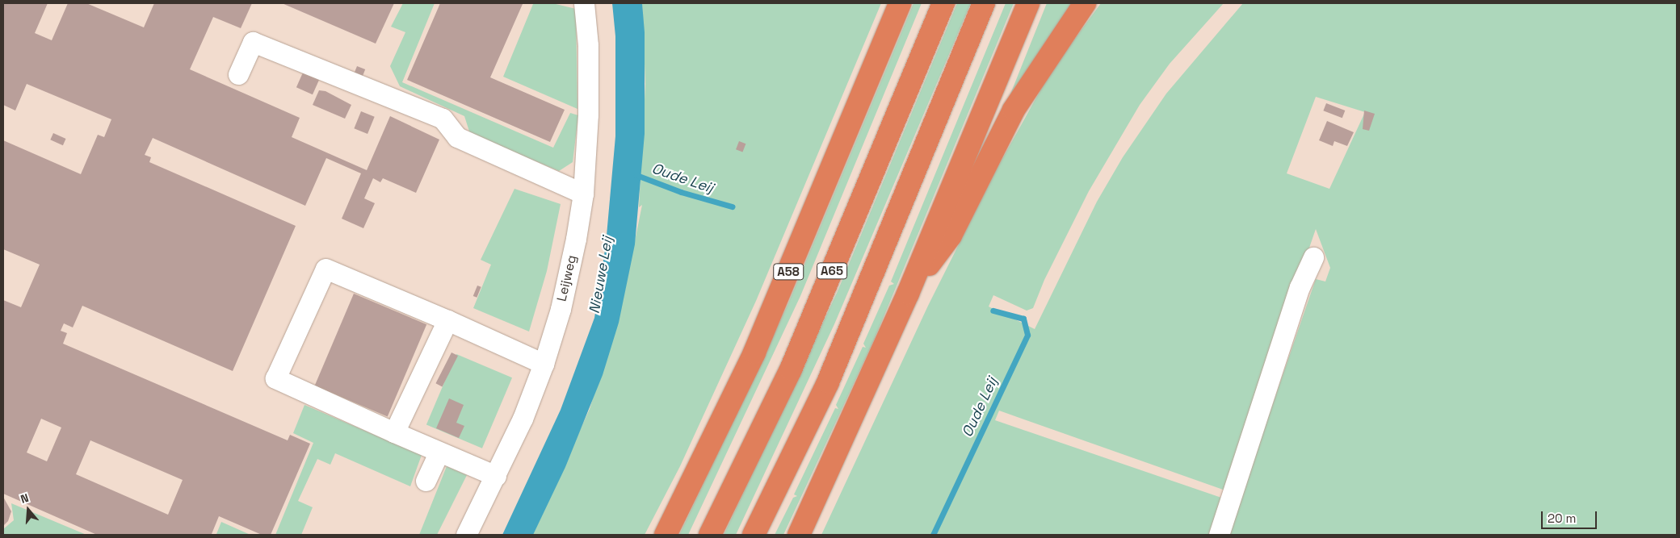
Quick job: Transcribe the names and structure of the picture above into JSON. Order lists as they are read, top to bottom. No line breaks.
{"streets":{"highway":["A65","A58"],"street":["Leijweg"]},"water":["Oude Leij","Nieuwe Leij"],"scale_bar":"20 m","north":"top"}
